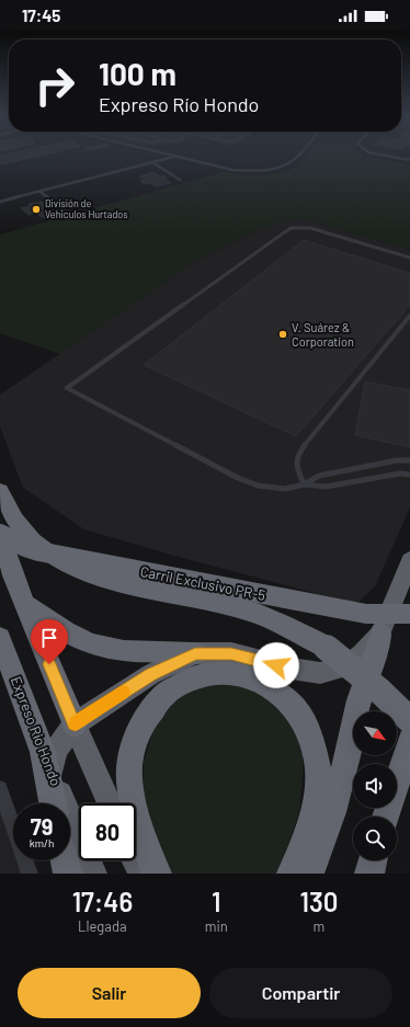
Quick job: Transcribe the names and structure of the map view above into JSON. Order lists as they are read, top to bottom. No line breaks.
{"streets":{"highway":["Carril Exclusivo PR-5","Expreso Río Hondo"]},"places":["División de Vehiculos Hurtados","V. Suárez & Corporation"],"north":"bottom right","page":{"status":"17:45","turn":["100 m","Expreso Río Hondo"],"speed":"79 km/h","limit":"80","eta":["17:46","Llegada","1","min","130","m"],"buttons":["Salir","Compartir"]}}
